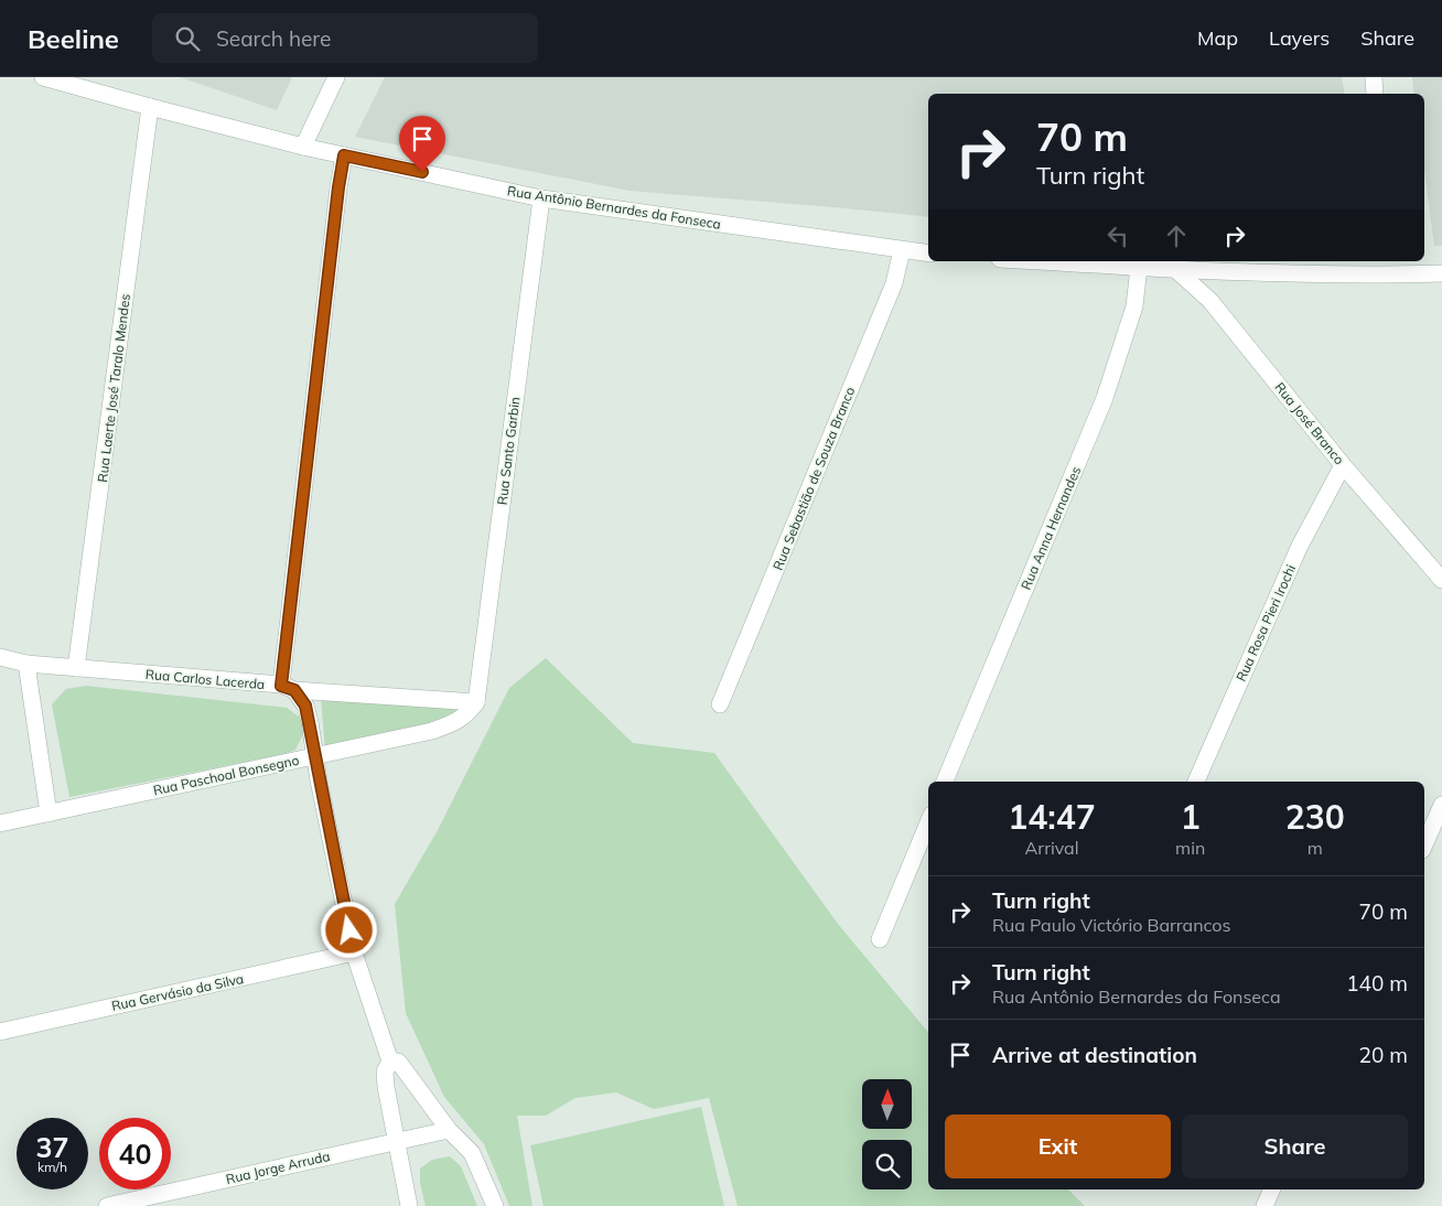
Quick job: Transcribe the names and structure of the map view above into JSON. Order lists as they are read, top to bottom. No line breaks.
{"streets":{"street":["Rua Antônio Bernardes da Fonseca","Rua Laerte José Taralo Mendes","Rua José Branco","Rua Santo Garbin","Rua Sebastião de Souza Branco","Rua Anna Hernandes","Rua Rosa Pieri Irochi","Rua Carlos Lacerda","Rua Paschoal Bonsegno","Rua Gervásio da Silva","Rua Jorge Arruda"]},"crossings":[["Rua Antônio Bernardes da Fonseca","Rua Laerte José Taralo Mendes"],["Rua Antônio Bernardes da Fonseca","Rua Santo Garbin"],["Rua Antônio Bernardes da Fonseca","Rua Sebastião de Souza Branco"],["Rua Laerte José Taralo Mendes","Rua Carlos Lacerda"],["Rua José Branco","Rua Rosa Pieri Irochi"],["Rua Santo Garbin","Rua Carlos Lacerda"],["Rua Santo Garbin","Rua Paschoal Bonsegno"],["Rua Carlos Lacerda","Rua Paschoal Bonsegno"]],"north":"top","page":{"header":"Beeline","search":"Search here","nav":["Map","Layers","Share"],"turn":["70 m","Turn right"],"eta":["14:47","Arrival","1","min","230","m"],"list":[{"name":"Turn right","note":"Rua Paulo Victório Barrancos","value":"70 m"},{"name":"Turn right","note":"Rua Antônio Bernardes da Fonseca","value":"140 m"},{"name":"Arrive at destination","value":"20 m"}],"buttons":["Exit","Share"],"speed":"37 km/h","limit":"40"}}
